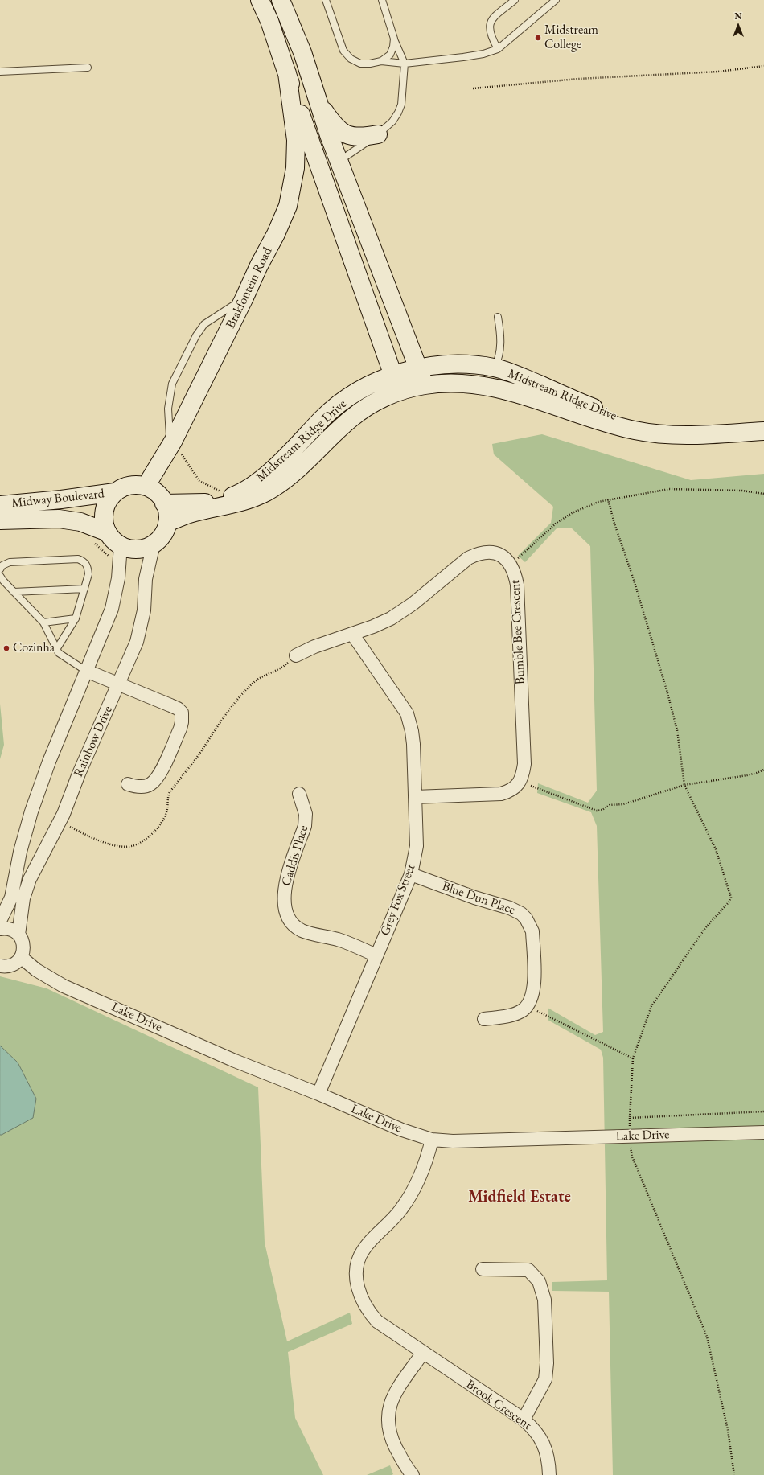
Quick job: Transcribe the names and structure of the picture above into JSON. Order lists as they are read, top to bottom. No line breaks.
{"streets":{"street":["Brakfontein Road","Midstream Ridge Drive","Midway Boulevard","Bumble Bee Crescent","Rainbow Drive","Caddis Place","Blue Dun Place","Grey Fox Street","Lake Drive","Brook Crescent"]},"crossings":[["Brakfontein Road","Midstream Ridge Drive"],["Brakfontein Road","Midway Boulevard"],["Brakfontein Road","Rainbow Drive"],["Midstream Ridge Drive","Midway Boulevard"],["Midstream Ridge Drive","Rainbow Drive"],["Midway Boulevard","Rainbow Drive"],["Bumble Bee Crescent","Grey Fox Street"],["Caddis Place","Grey Fox Street"],["Blue Dun Place","Grey Fox Street"],["Grey Fox Street","Lake Drive"],["Lake Drive","Brook Crescent"]],"districts":["Midfield Estate"],"places":["Midstream College","Cozinha"],"north":"top"}
